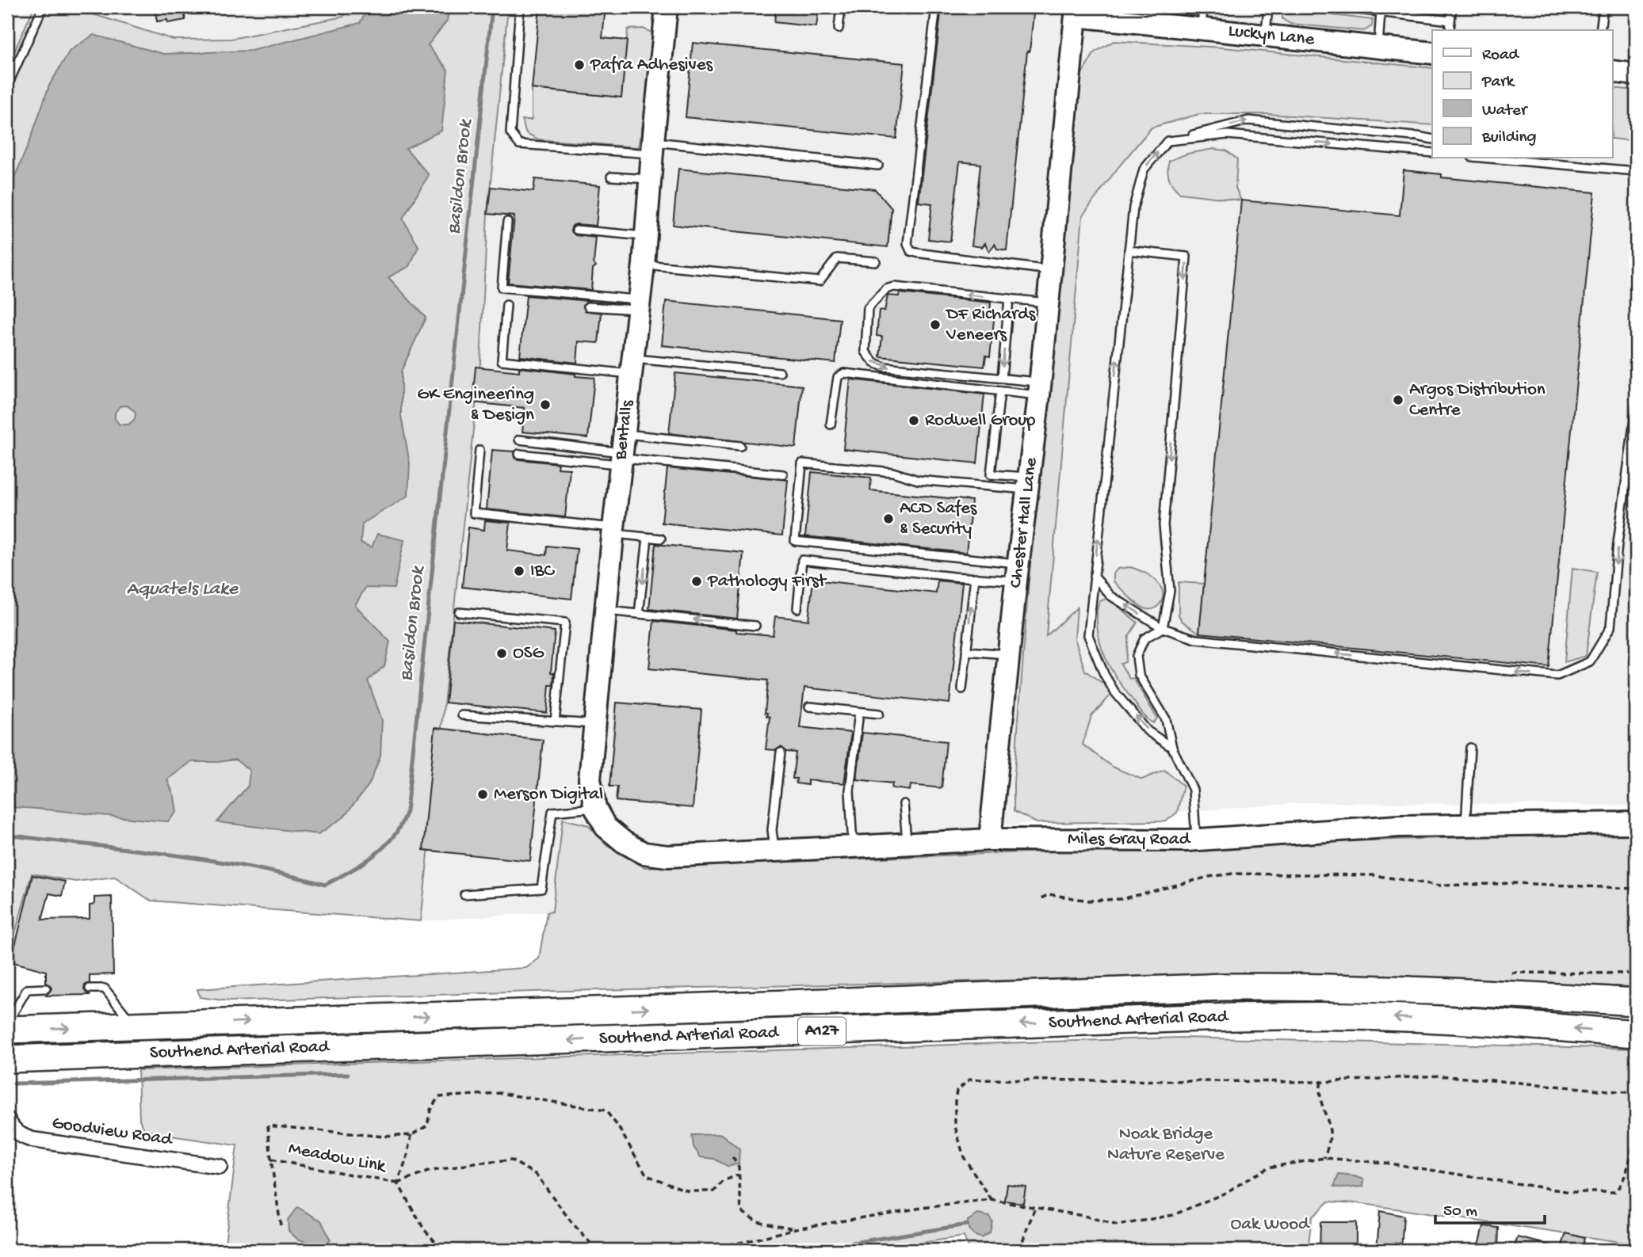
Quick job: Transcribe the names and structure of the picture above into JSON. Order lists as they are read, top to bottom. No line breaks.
{"streets":{"highway":["Southend Arterial Road","A127"],"street":["Luckyn Lane","Bentalls","Chester Hall Lane","Miles Gray Road","Goodview Road"],"path":["Meadow Link"]},"crossings":[["Luckyn Lane","Chester Hall Lane"],["Bentalls","Miles Gray Road"],["Chester Hall Lane","Miles Gray Road"]],"water":["Basildon Brook","Aquatels Lake"],"parks":["Noak Bridge Nature Reserve","Oak Wood"],"places":["Pafra Adhesives","DF Richards Veneers","Argos Distribution Centre","GK Engineering & Design","Rodwell Group","ACD Safes & Security","IBC","Pathology First","OSG","Merson Digital"],"legend":["Road","Park","Water","Building"],"scale_bar":"50 m"}
